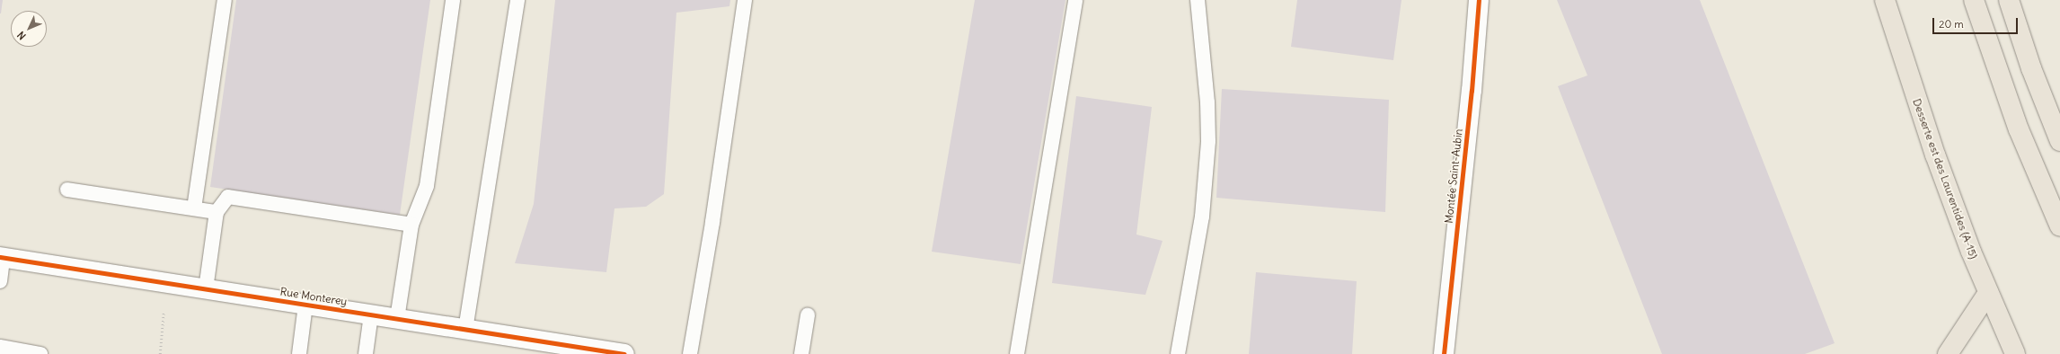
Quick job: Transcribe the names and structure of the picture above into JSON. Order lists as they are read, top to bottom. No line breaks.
{"streets":{"main road":["Desserte est des Laurentides (A-15)"],"street":["Montée Saint-Aubin","Rue Monterey"]},"scale_bar":"20 m","north":"bottom left"}
